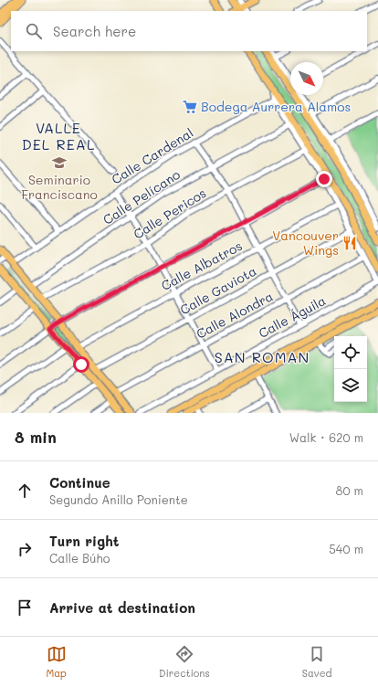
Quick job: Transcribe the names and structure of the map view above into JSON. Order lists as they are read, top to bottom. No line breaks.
{"streets":{"street":["Calle Cardenal","Calle Pelícano","Calle Pericos","Calle Albatros","Calle Gaviota","Calle Alondra","Calle Águila"]},"districts":["VALLE DEL REAL","SAN ROMAN"],"places":{"supermarket":["Bodega Aurrera Alamos"],"school or university":["Seminario Franciscano"],"restaurant":["Vancouver Wings"]},"north":"bottom right","page":{"search":"Search here","heading":["8 min","Walk · 620 m"],"list":[["Continue","Segundo Anillo Poniente","80 m"],["Turn right","Calle Búho","540 m"],"Arrive at destination"],"nav":["Map","Directions","Saved"]}}
